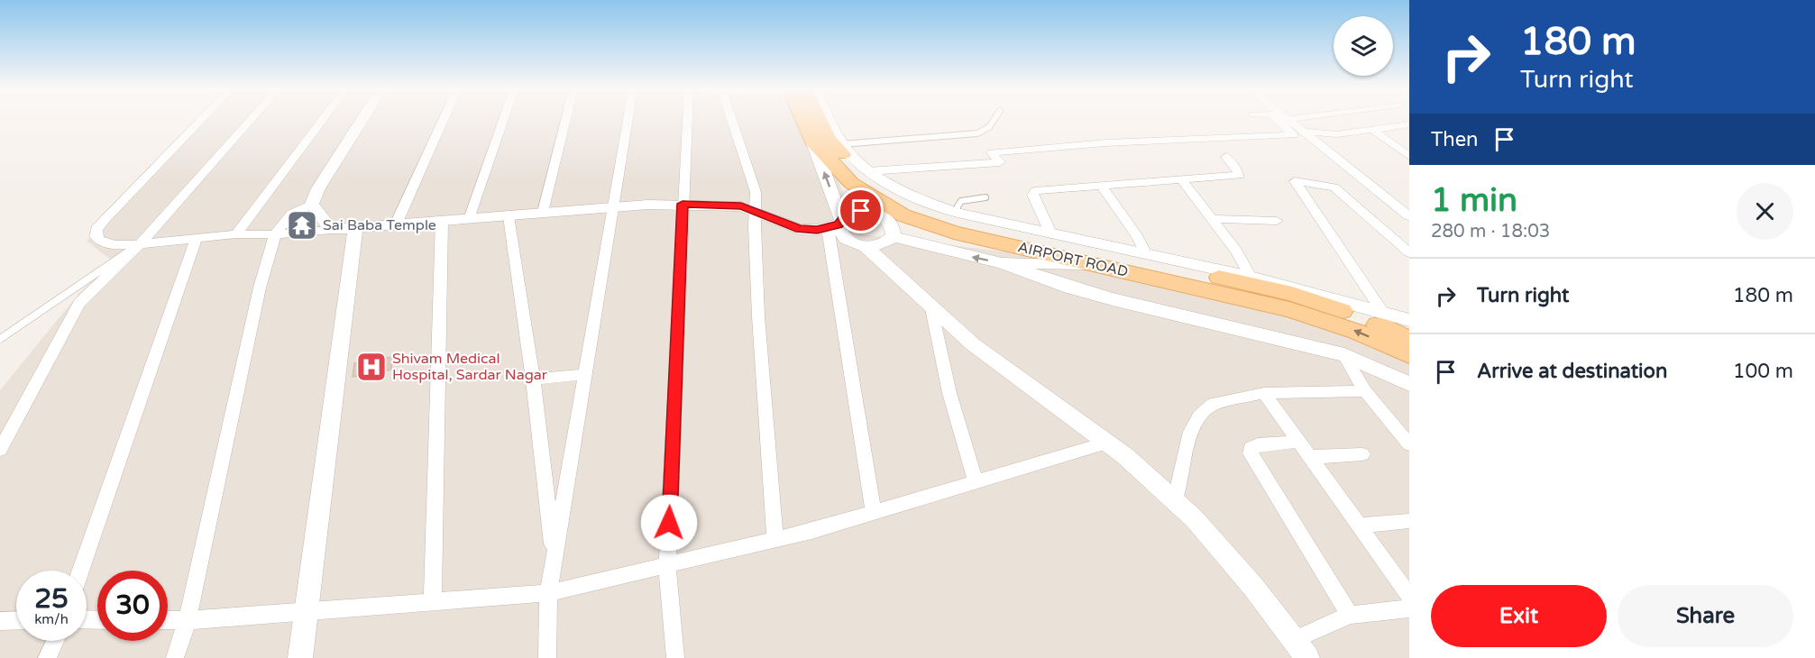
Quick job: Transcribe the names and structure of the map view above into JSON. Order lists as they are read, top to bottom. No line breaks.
{"streets":{"main road":["AIRPORT ROAD"]},"places":{"temple":["Sai Baba Temple"],"hospital":["Shivam Medical Hospital, Sardar Nagar"]},"page":{"turn":["180 m","Turn right"],"then":"Then","heading":["1 min","280 m · 18:03"],"list":[{"name":"Turn right","value":"180 m"},{"name":"Arrive at destination","value":"100 m"}],"speed":"25 km/h","limit":"30","buttons":["Exit","Share"]}}
